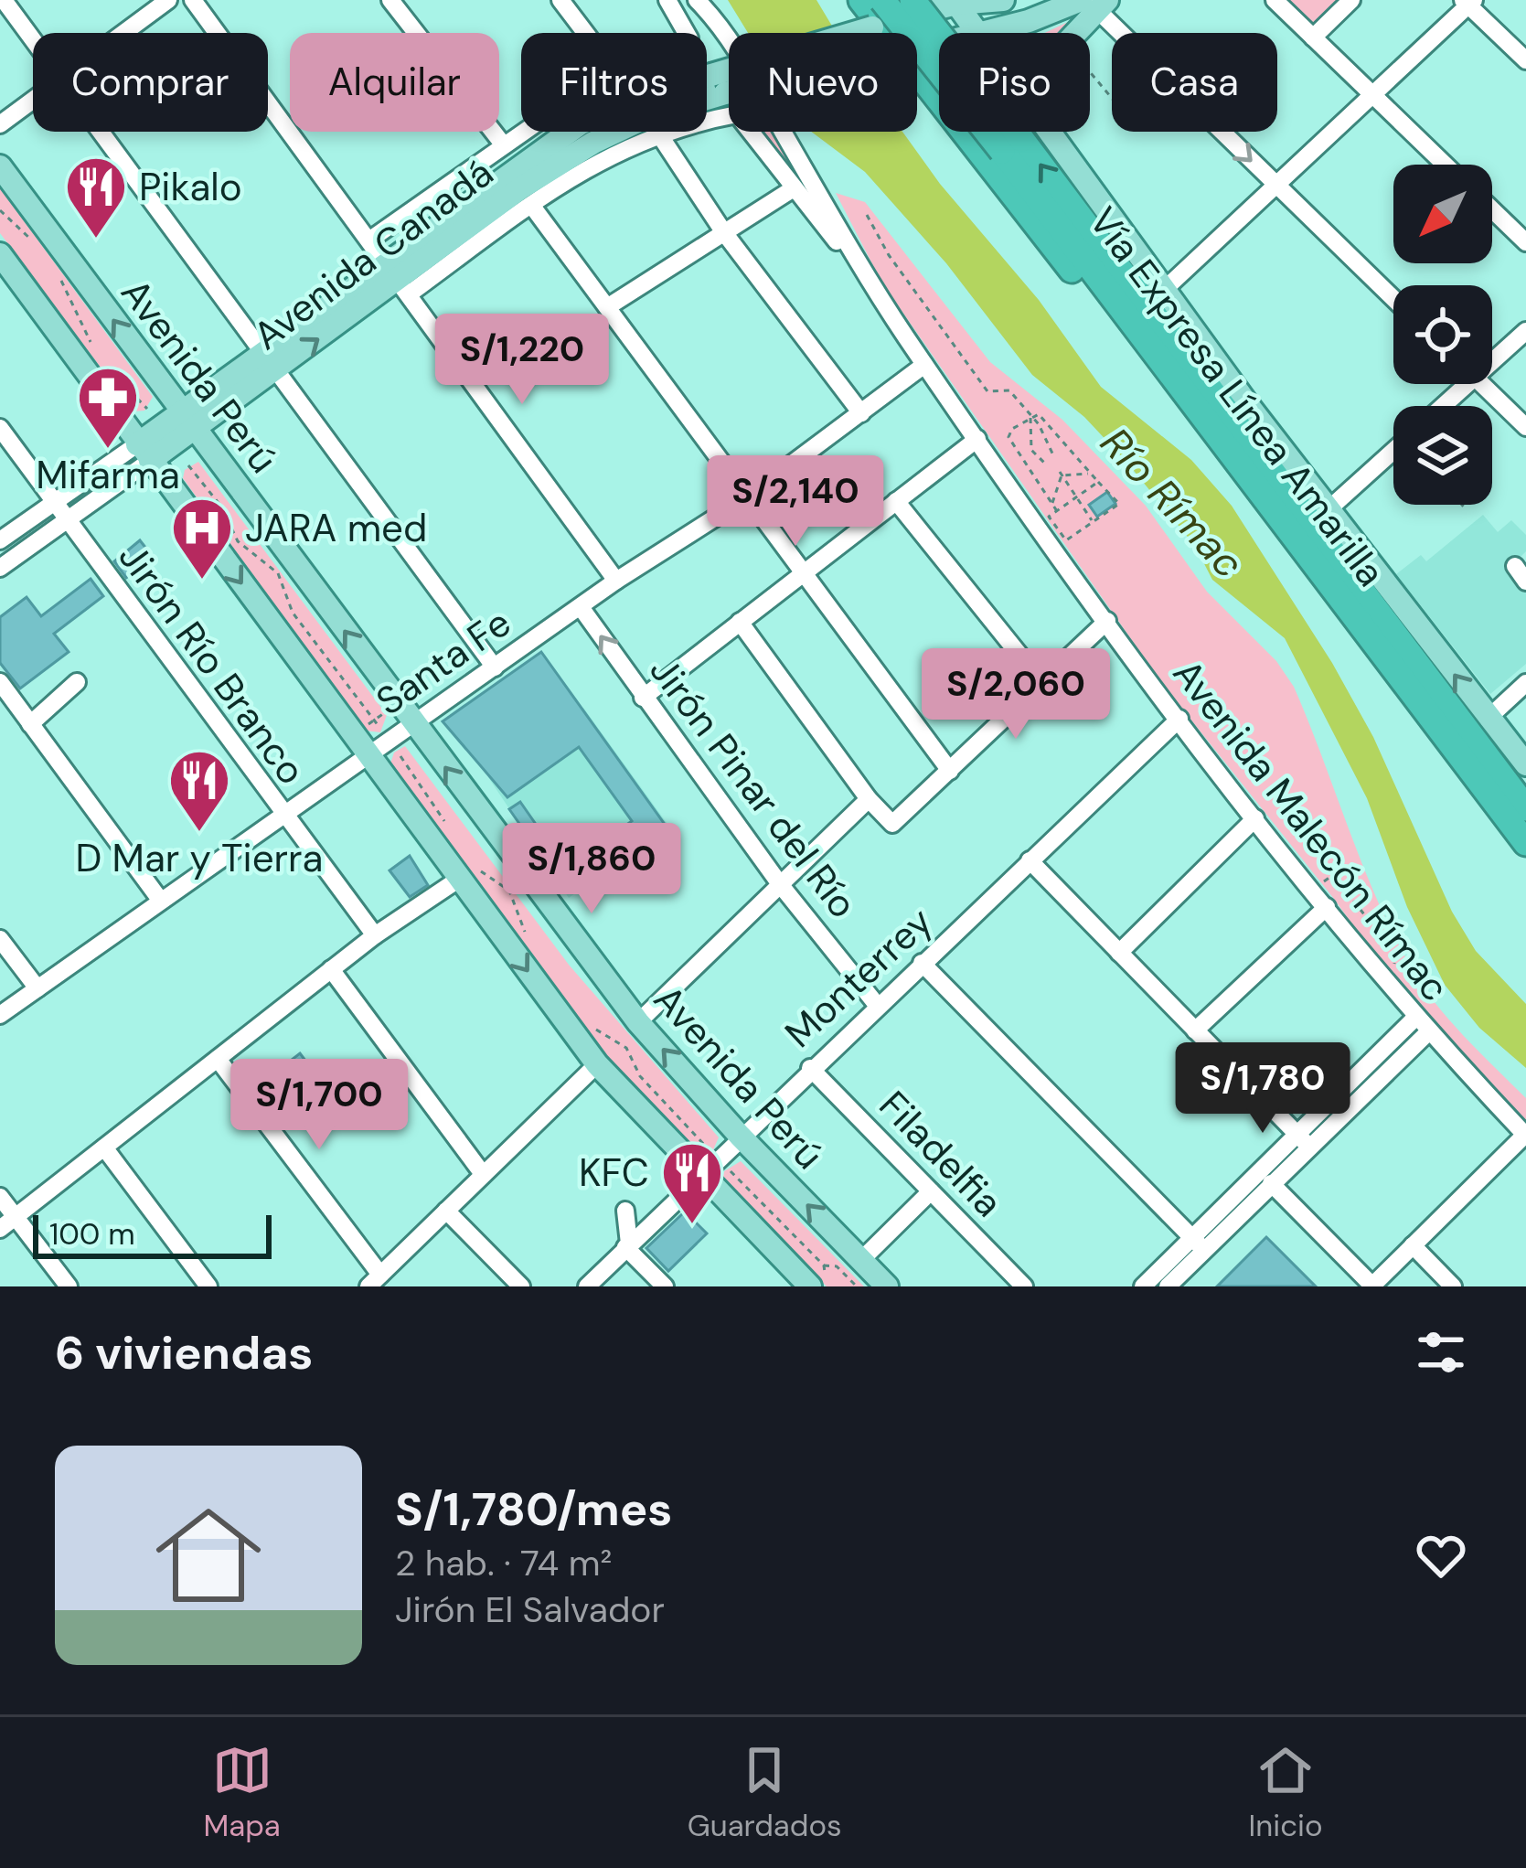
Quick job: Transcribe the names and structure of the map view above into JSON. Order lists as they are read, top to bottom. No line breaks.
{"streets":{"highway":["Vía Expresa Línea Amarilla"],"main road":["Avenida Canadá","Avenida Perú"],"street":["Santa Fe","Jirón Río Branco","Jirón Pinar del Río","Avenida Malecón Rímac","Monterrey","Filadelfia"]},"crossings":[["Avenida Canadá","Avenida Perú"],["Avenida Canadá","Vía Expresa Línea Amarilla"],["Avenida Canadá","Jirón Río Branco"],["Avenida Canadá","Avenida Malecón Rímac"],["Avenida Perú","Santa Fe"],["Avenida Perú","Monterrey"],["Santa Fe","Jirón Río Branco"],["Santa Fe","Jirón Pinar del Río"],["Santa Fe","Avenida Malecón Rímac"],["Jirón Pinar del Río","Monterrey"],["Avenida Malecón Rímac","Monterrey"],["Monterrey","Filadelfia"]],"water":["Río Rímac"],"places":{"restaurant":["Pikalo","D Mar y Tierra","KFC"],"pharmacy":["Mifarma"],"hospital":["JARA med"]},"scale_bar":"100 m","north":"bottom left","page":{"chip":["Comprar","Alquilar","Filtros","Nuevo","Piso","Casa"],"price":["S/1,220","S/2,140","S/2,060","S/1,860","S/1,780","S/1,700"],"scale":"100 m","heading":"6 viviendas","list":[{"name":"S/1,780/mes","note":"2 hab. · 74 m² · Jirón El Salvador"}],"tabs":["Mapa","Guardados","Inicio"]}}
